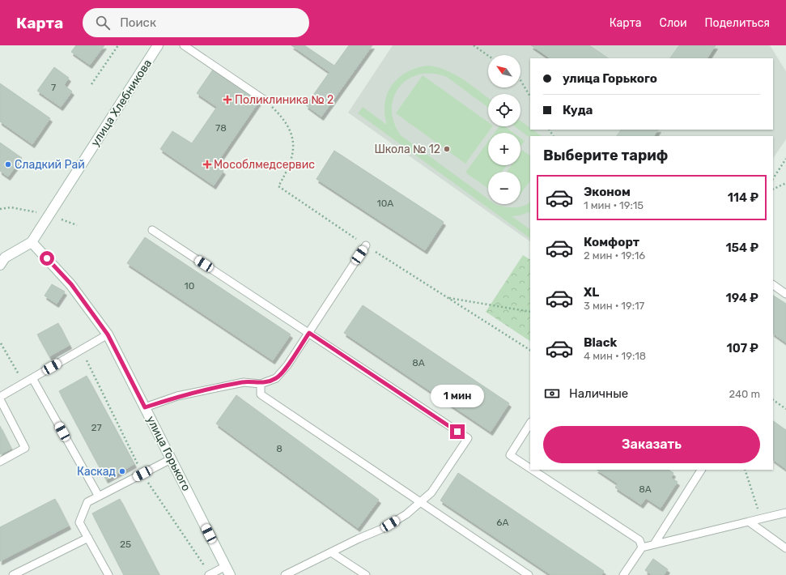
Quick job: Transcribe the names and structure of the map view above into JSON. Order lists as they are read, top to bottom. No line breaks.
{"streets":{"street":["улица Хлебникова","улица Горького"]},"crossings":[["улица Хлебникова","улица Горького"]],"places":{"health":["Поликлиника № 2","Мособлмедсервис"],"other":["Школа № 12","Сладкий Рай","Каскад"]},"house_numbers":["7","78","10А","10","8А","27","8","8А","6А","25"],"north":"top left","page":{"header":"Карта","search":"Поиск","nav":["Карта","Слои","Поделиться"],"map_buttons":["+","−"],"banner":["улица Горького","Куда"],"heading":"Выберите тариф","list":[{"name":"Эконом","note":"1 мин · 19:15","value":"114 ₽"},{"name":"Комфорт","note":"2 мин · 19:16","value":"154 ₽"},{"name":"XL","note":"3 мин · 19:17","value":"194 ₽"},{"name":"Black","note":"4 мин · 19:18","value":"107 ₽"}],"pay":["Наличные","240 m"],"bubble":"1 мин","buttons":"Заказать"}}
